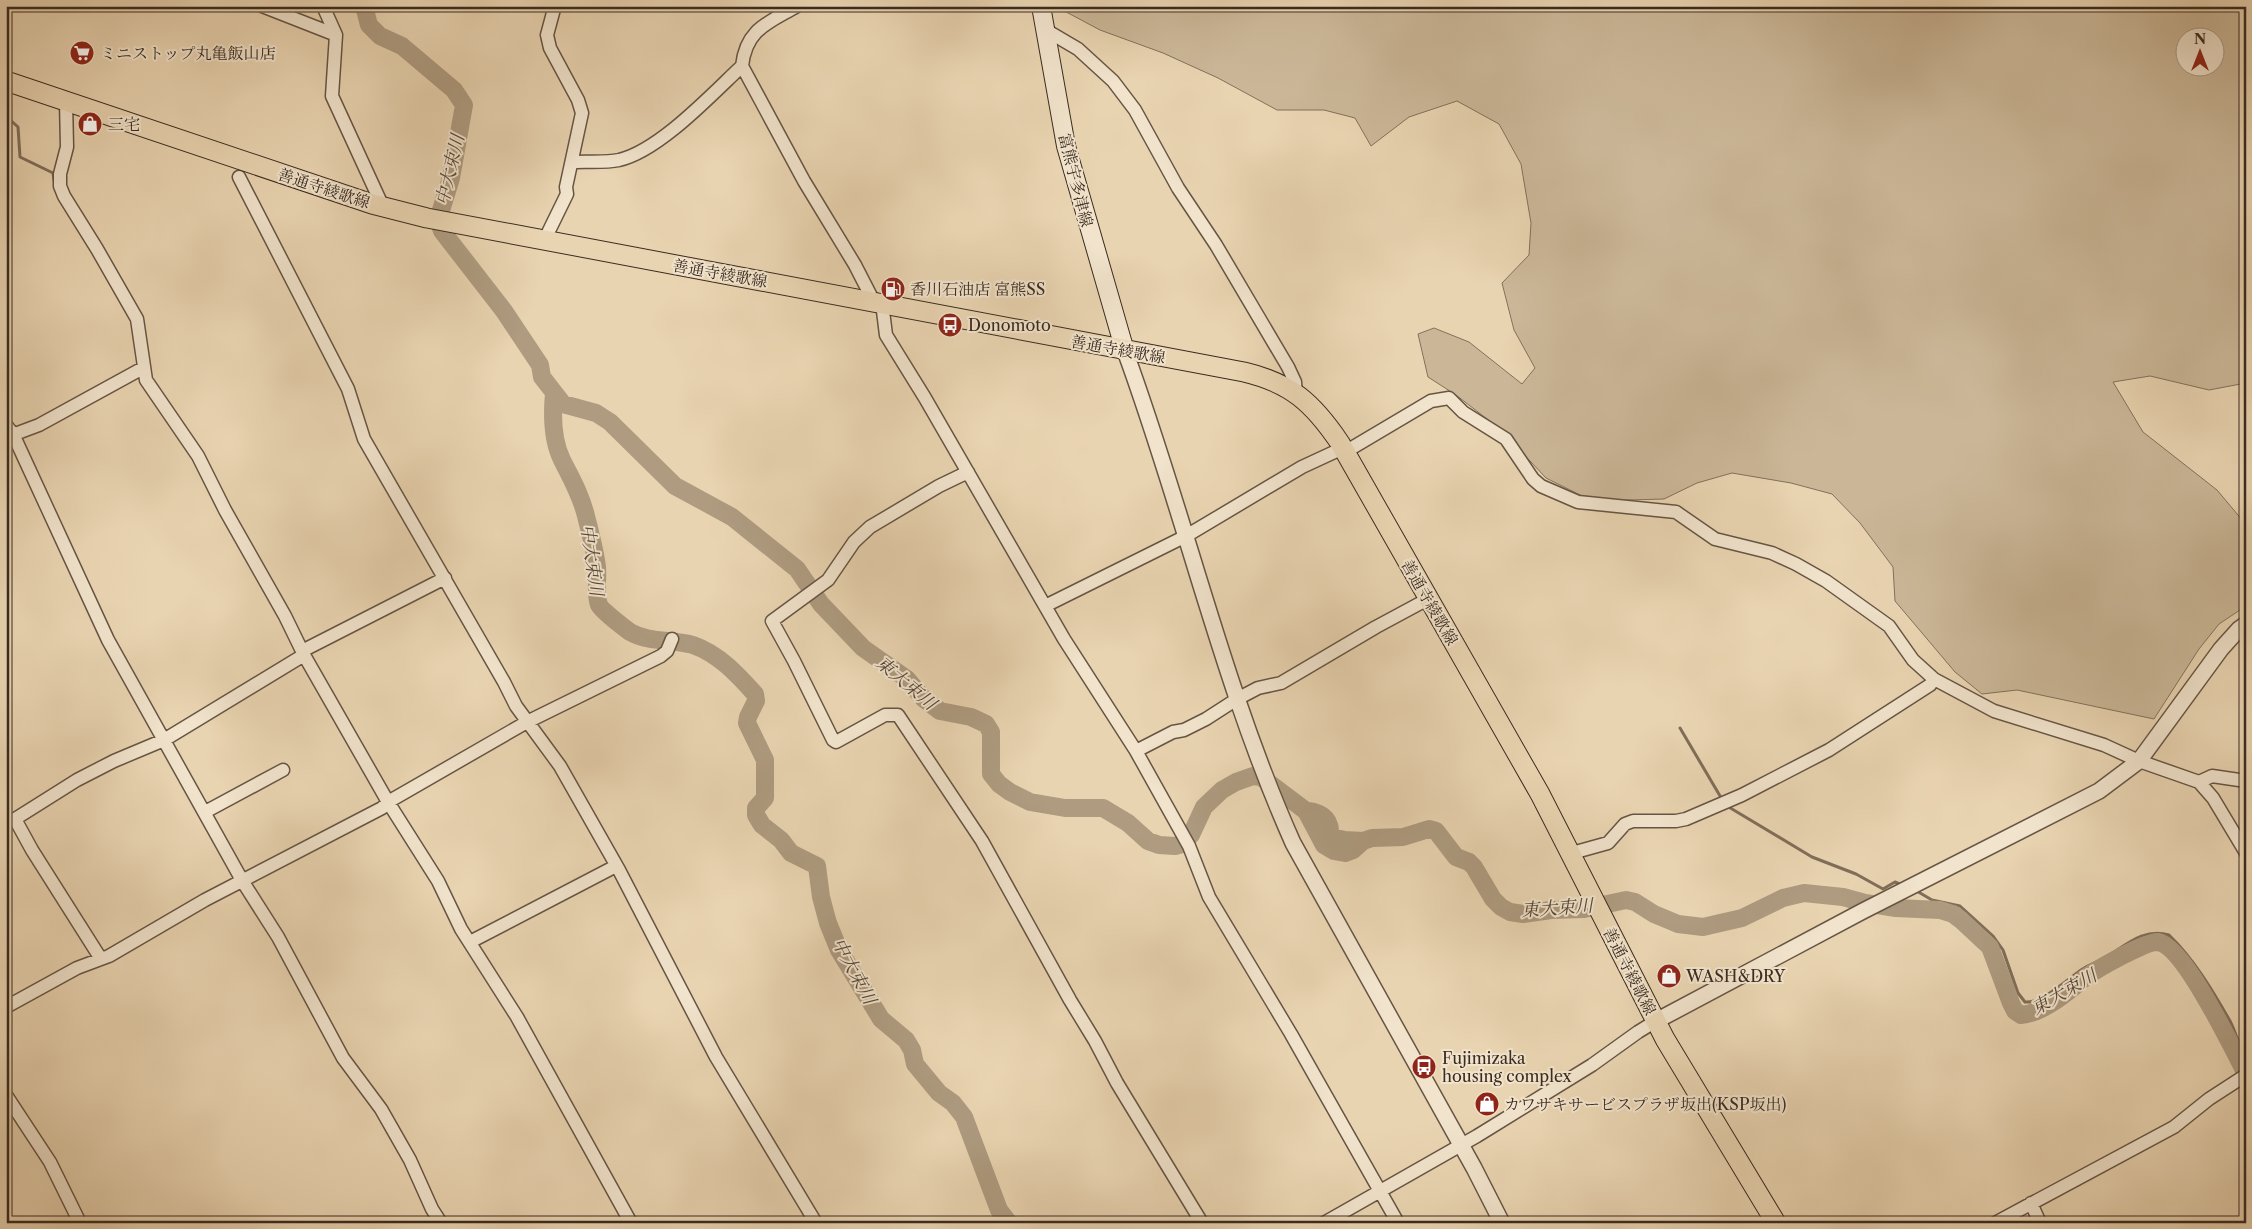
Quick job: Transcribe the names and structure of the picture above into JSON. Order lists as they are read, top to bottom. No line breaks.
{"streets":{"main road":["富熊宇多津線","善通寺綾歌線"]},"crossings":[["富熊宇多津線","善通寺綾歌線"]],"water":["中大束川","東大束川"],"places":{"supermarket":["ミニストップ丸亀飯山店"],"shop":["三宅","WASH&DRY","カワサキサービスプラザ坂出(KSP坂出)"],"fuel station":["香川石油店 富熊SS"],"bus stop":["Donomoto","Fujimizaka housing complex"]},"north":"top"}
